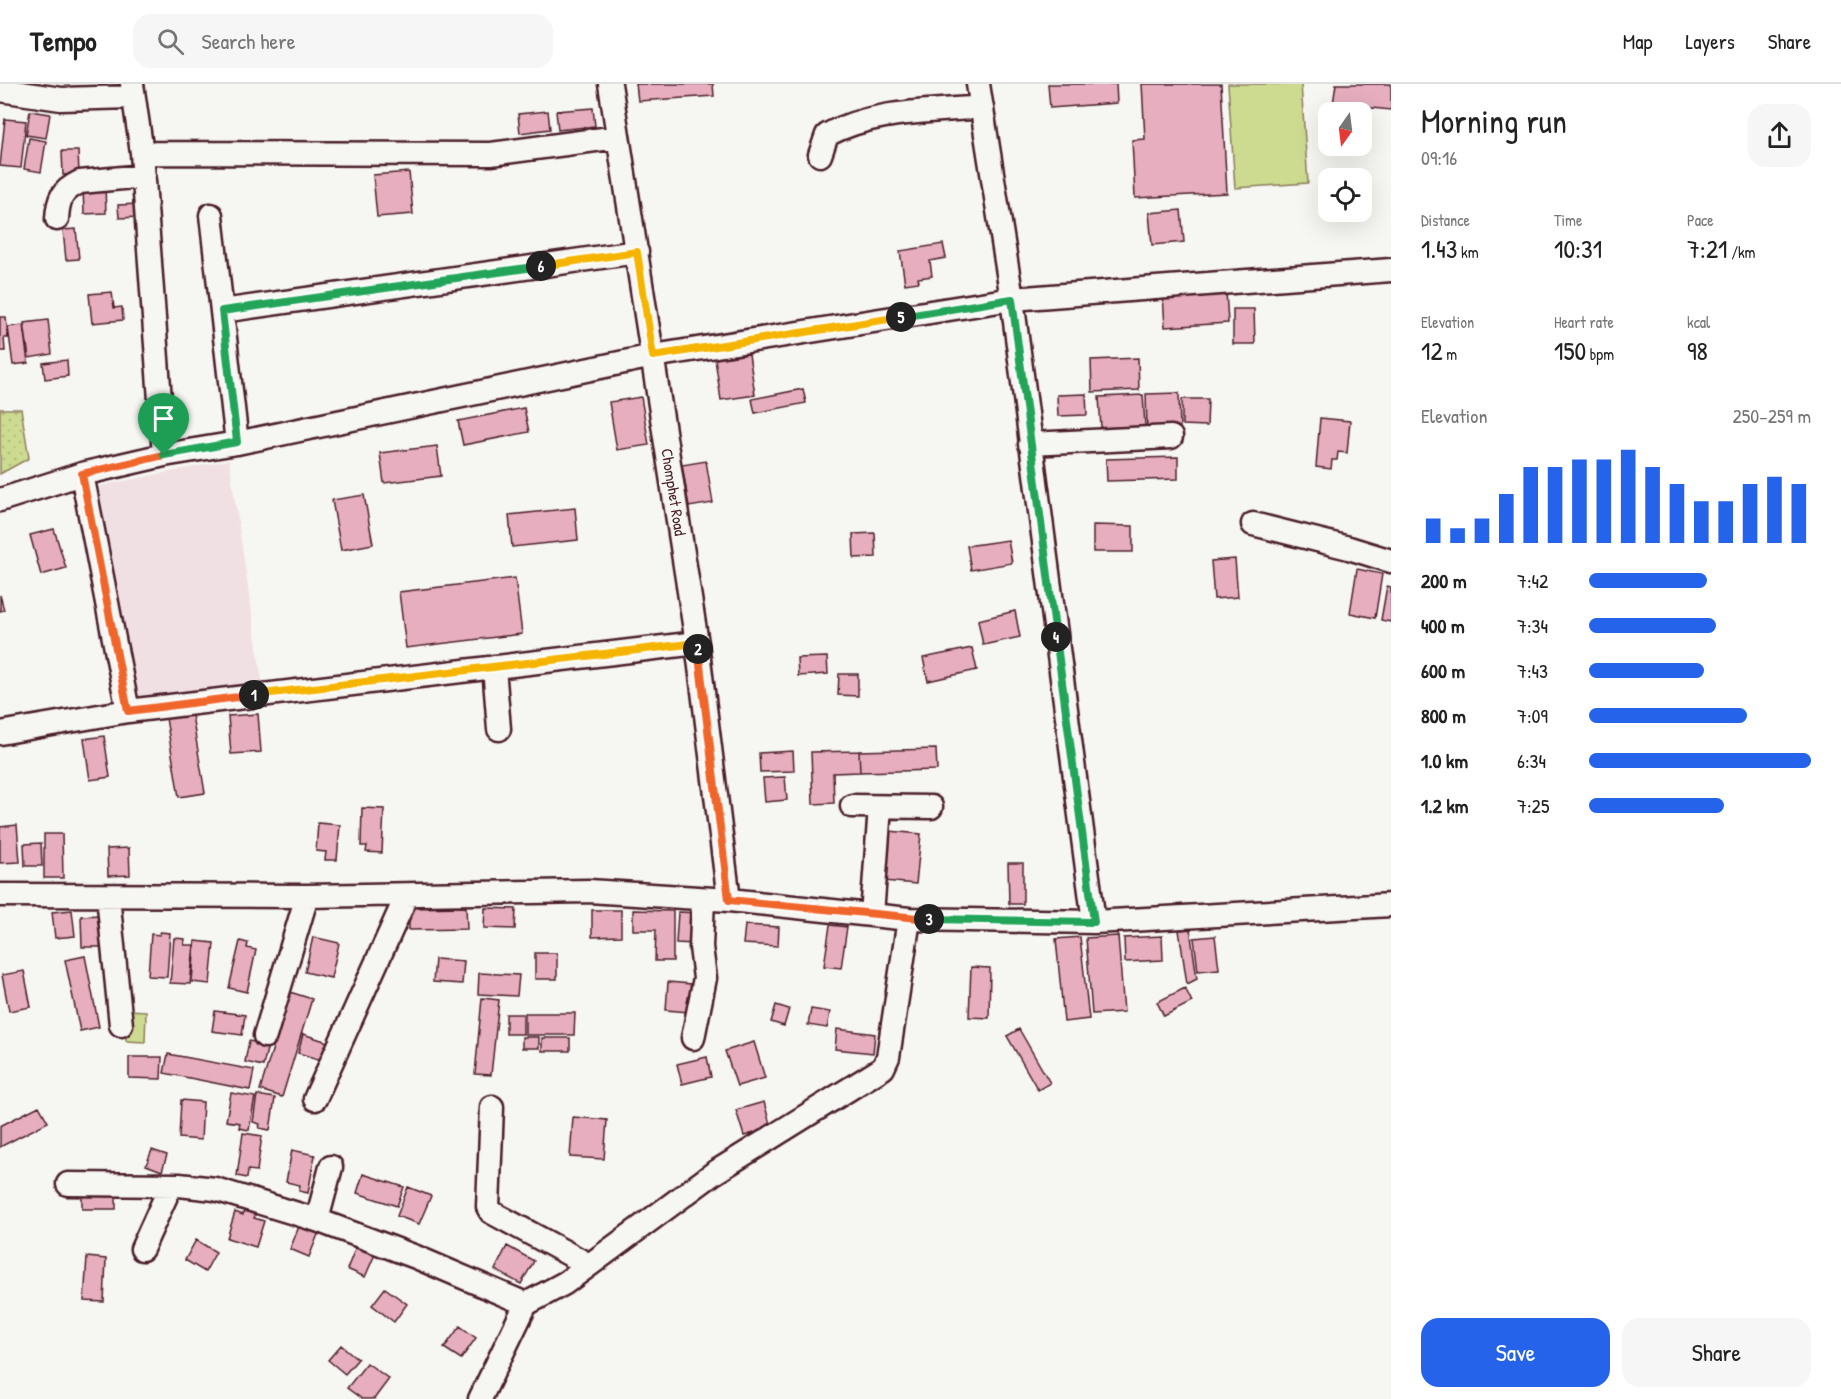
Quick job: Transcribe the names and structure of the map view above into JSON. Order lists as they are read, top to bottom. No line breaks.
{"streets":{"street":["Chomphet Road"]},"north":"bottom","page":{"header":"Tempo","search":"Search here","nav":["Map","Layers","Share"],"heading":["Morning run","09:16"],"stats":[["Distance","1.43 km"],["Time","10:31"],["Pace","7:21 /km"],["Elevation","12 m"],["Heart rate","150 bpm"],["kcal","98"]],"pins":["6","5","4","2","1","3"],"chart":["Elevation","250–259 m"],"list":[{"name":"200 m","note":"7:42"},{"name":"400 m","note":"7:34"},{"name":"600 m","note":"7:43"},{"name":"800 m","note":"7:09"},{"name":"1.0 km","note":"6:34"},{"name":"1.2 km","note":"7:25"}],"buttons":["Save","Share"]}}
